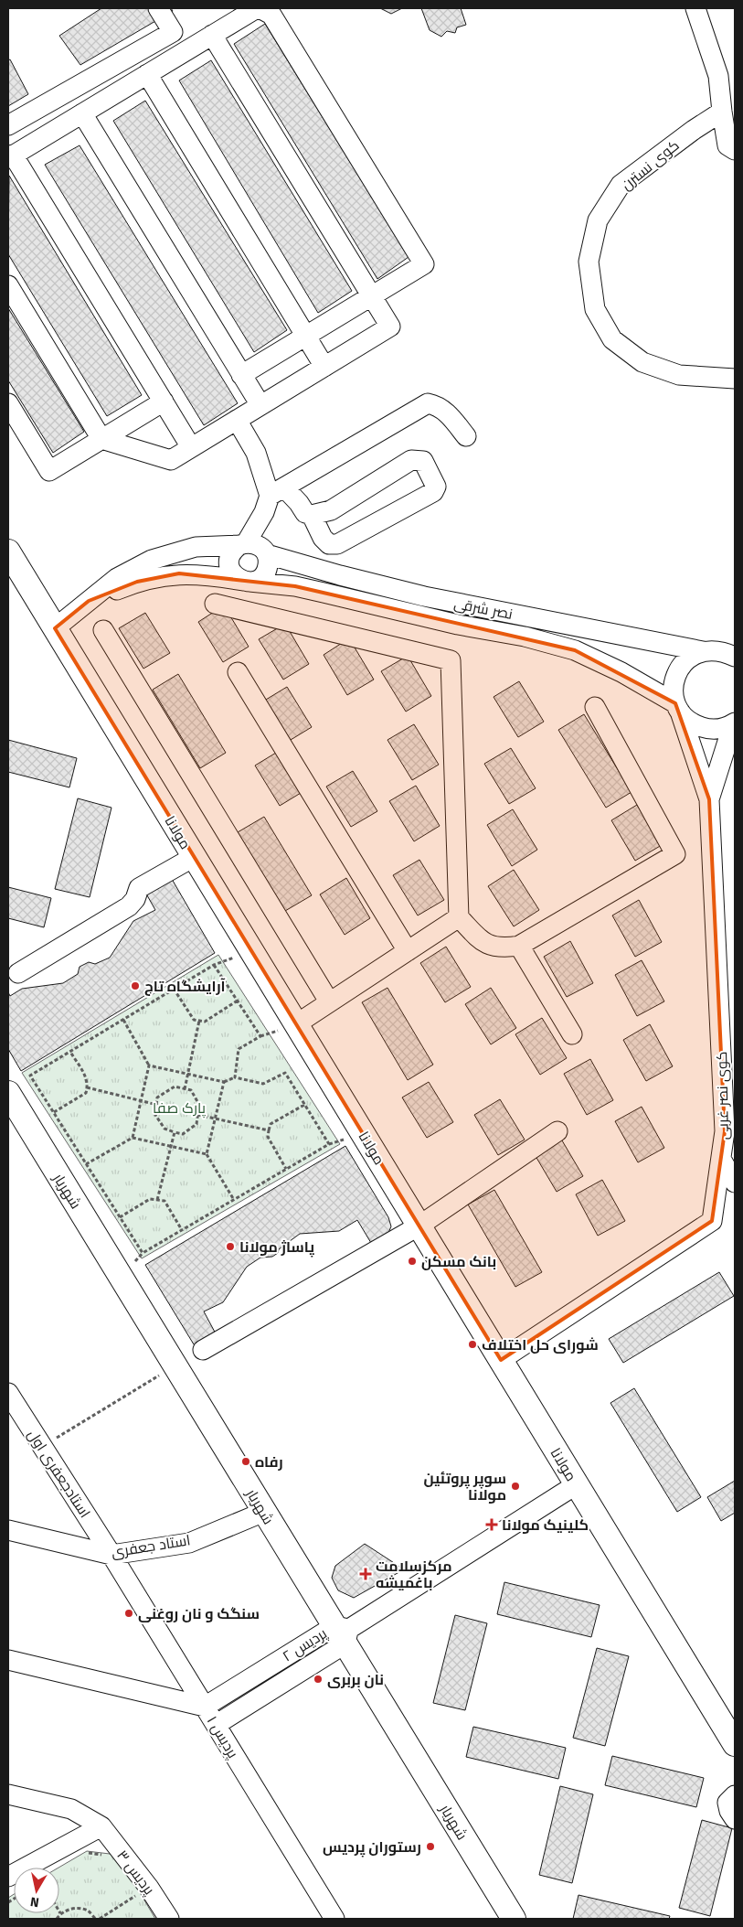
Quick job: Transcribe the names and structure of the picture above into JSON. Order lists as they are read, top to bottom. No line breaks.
{"streets":{"main road":["مولانا","شهریار"],"street":["کوی نسترن","نصر شرقی","کوی نصر غربی","استادجعفری اول","استاد جعفری","پردیس ۲","پردیس ۱","پردیس ۳"]},"crossings":[["نصر شرقی","مولانا"],["نصر شرقی","کوی نصر غربی"],["مولانا","کوی نصر غربی"],["مولانا","پردیس ۲"],["شهریار","استاد جعفری"],["شهریار","پردیس ۲"],["استادجعفری اول","استاد جعفری"],["استادجعفری اول","پردیس ۱"],["استاد جعفری","پردیس ۱"],["پردیس ۲","پردیس ۱"]],"parks":["پارک صفا"],"places":{"other":["آرایشگاه تاج","پاساژ مولانا","بانک مسکن","شورای حل اختلاف","رفاه","سوپر پروتئین مولانا","سنگک و نان روغنی","نان بربری","رستوران پردیس"],"health":["کلینیک مولانا","مرکزسلامت باغمیشه"]},"north":"bottom"}
